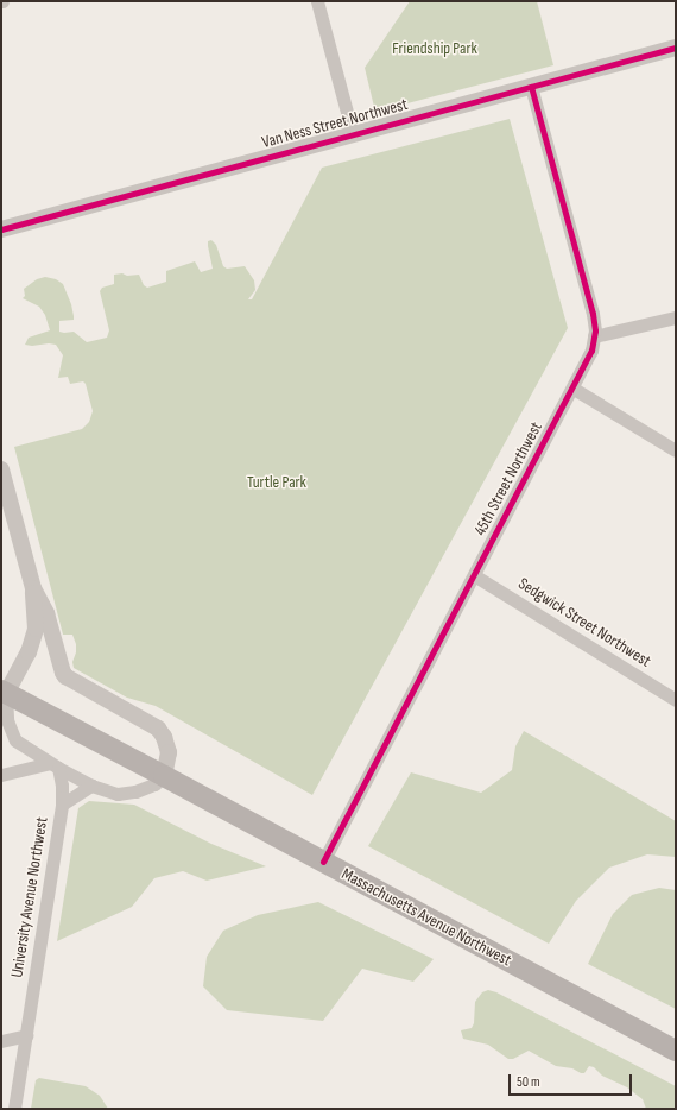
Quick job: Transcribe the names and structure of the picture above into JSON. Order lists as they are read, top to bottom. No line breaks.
{"streets":{"main road":["Massachusetts Avenue Northwest"],"street":["Van Ness Street Northwest","45th Street Northwest","Sedgwick Street Northwest","University Avenue Northwest"]},"crossings":[["Van Ness Street Northwest","45th Street Northwest"],["45th Street Northwest","Sedgwick Street Northwest"],["45th Street Northwest","Massachusetts Avenue Northwest"]],"parks":["Friendship Park","Turtle Park"],"scale_bar":"50 m"}
